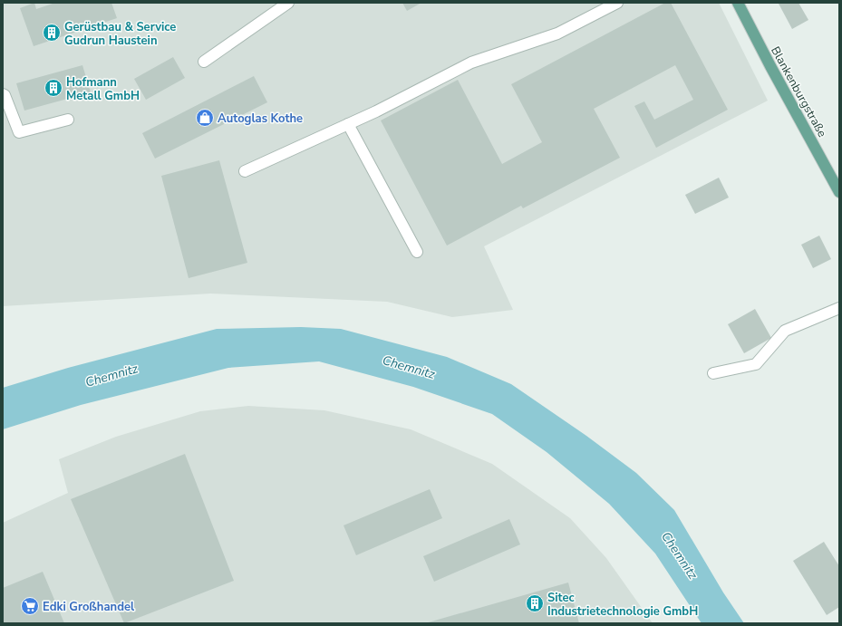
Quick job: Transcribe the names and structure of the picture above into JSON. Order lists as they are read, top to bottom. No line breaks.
{"streets":{"main road":["Blankenburgstraße"]},"water":["Chemnitz"],"places":{"building":["Gerüstbau & Service Gudrun Haustein","Hofmann Metall GmbH","Sitec Industrietechnologie GmbH"],"shop":["Autoglas Kothe"],"supermarket":["Edki Großhandel"]}}
